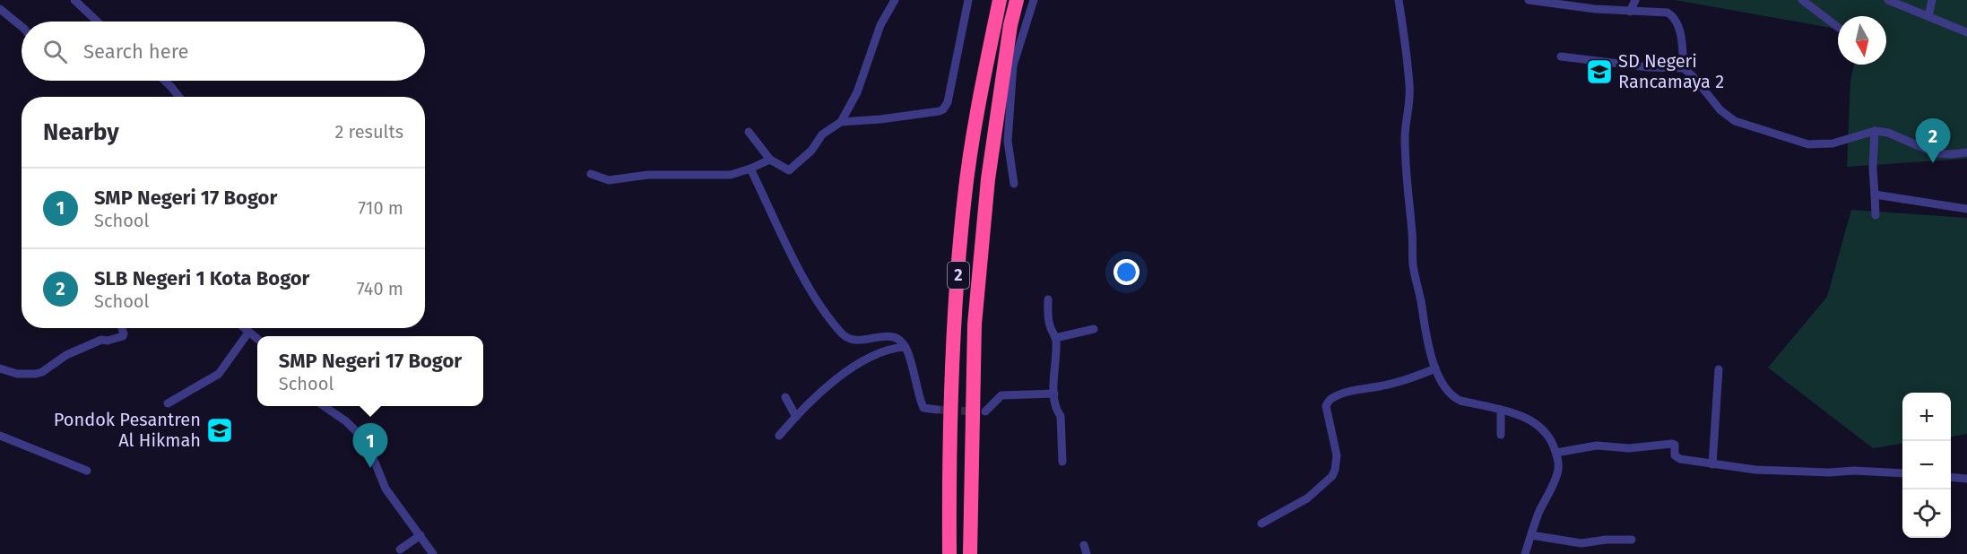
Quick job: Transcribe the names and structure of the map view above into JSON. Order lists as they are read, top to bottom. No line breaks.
{"streets":{"highway":["2"]},"places":{"school or university":["SD Negeri Rancamaya 2","Pondok Pesantren Al Hikmah"]},"north":"bottom","page":{"search":"Search here","heading":["Nearby","2 results"],"pins":["2","1"],"list":[{"mark":"1","name":"SMP Negeri 17 Bogor","note":"School","value":"710 m"},{"mark":"2","name":"SLB Negeri 1 Kota Bogor","note":"School","value":"740 m"}],"popup":["SMP Negeri 17 Bogor","School"],"map_buttons":["+","−"]}}
